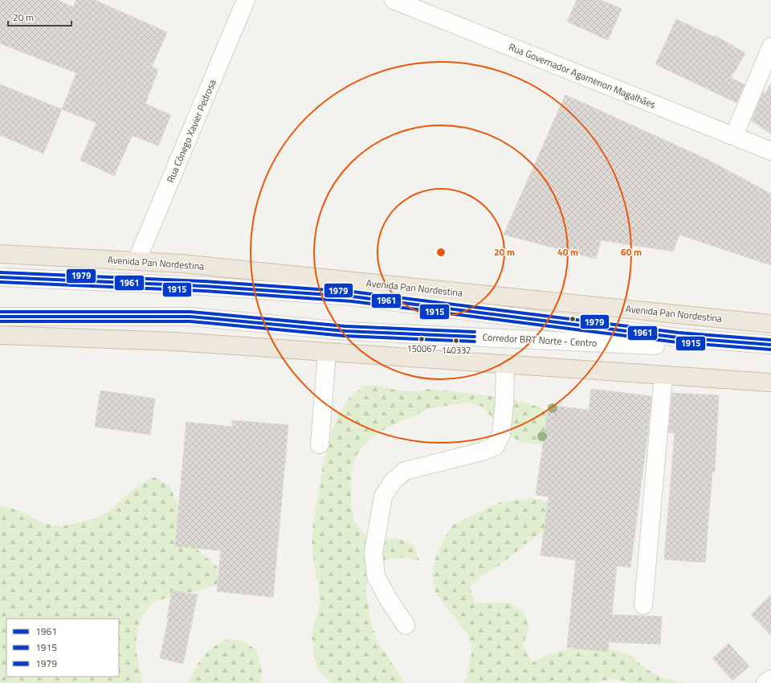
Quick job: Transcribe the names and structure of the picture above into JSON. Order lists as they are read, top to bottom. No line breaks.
{"streets":{"highway":["Avenida Pan Nordestina"],"street":["Rua Governador Agamenon Magalhães","Rua Cônego Xavier Pedrosa","Corredor BRT Norte - Centro"]},"crossings":[["Rua Cônego Xavier Pedrosa","Avenida Pan Nordestina"]],"places":["150067","140332"],"lines":["transit line 1979","transit line 1961","transit line 1915"],"legend":["1961","1915","1979"],"scale_bar":"20 m","rings":["20 m","40 m","60 m"]}
